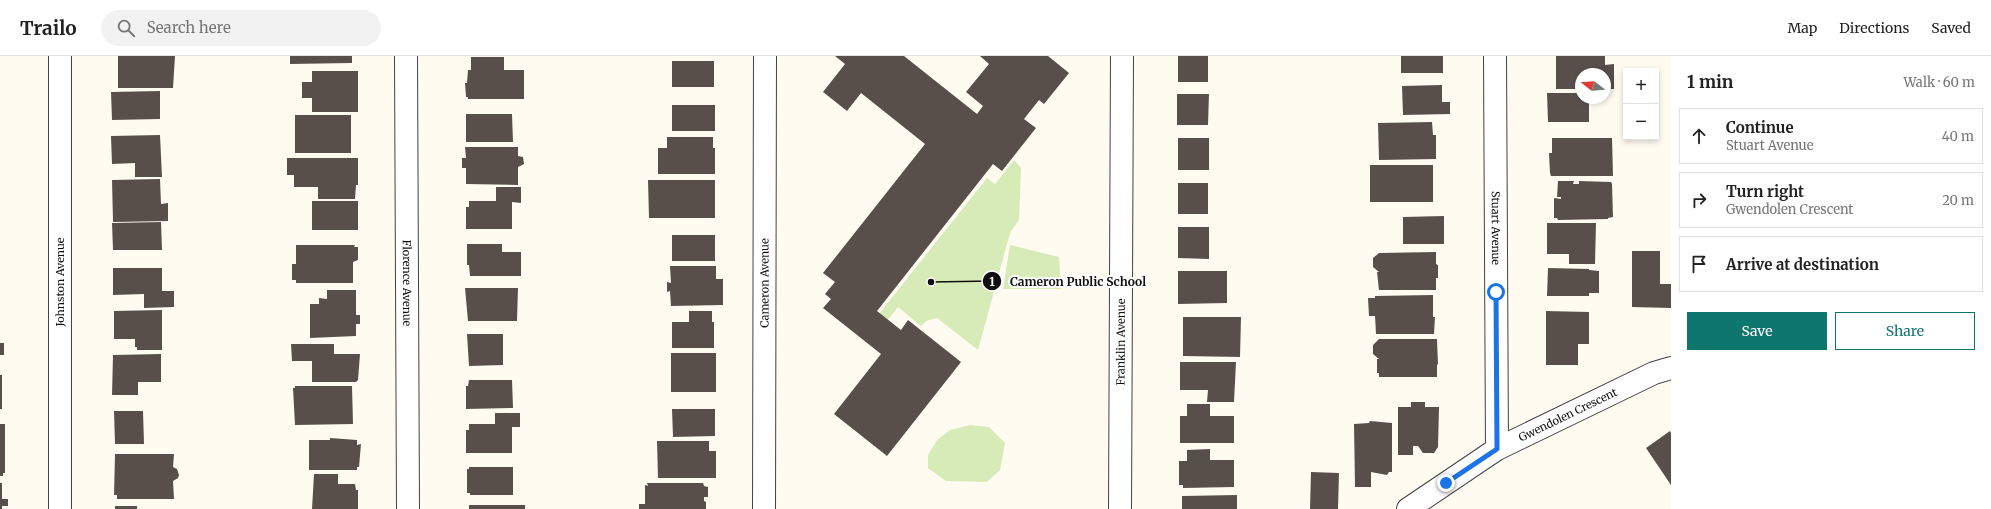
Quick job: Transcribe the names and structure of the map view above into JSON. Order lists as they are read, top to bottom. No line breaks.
{"streets":{"street":["Stuart Avenue","Johnston Avenue","Florence Avenue","Cameron Avenue","Franklin Avenue","Gwendolen Crescent"]},"crossings":[["Stuart Avenue","Gwendolen Crescent"]],"places":["Cameron Public School"],"north":"left","page":{"header":"Trailo","search":"Search here","nav":["Map","Directions","Saved"],"heading":["1 min","Walk · 60 m"],"map_buttons":["+","−"],"list":[["Continue","Stuart Avenue","40 m"],["Turn right","Gwendolen Crescent","20 m"],"Arrive at destination"],"buttons":["Save","Share"]}}
